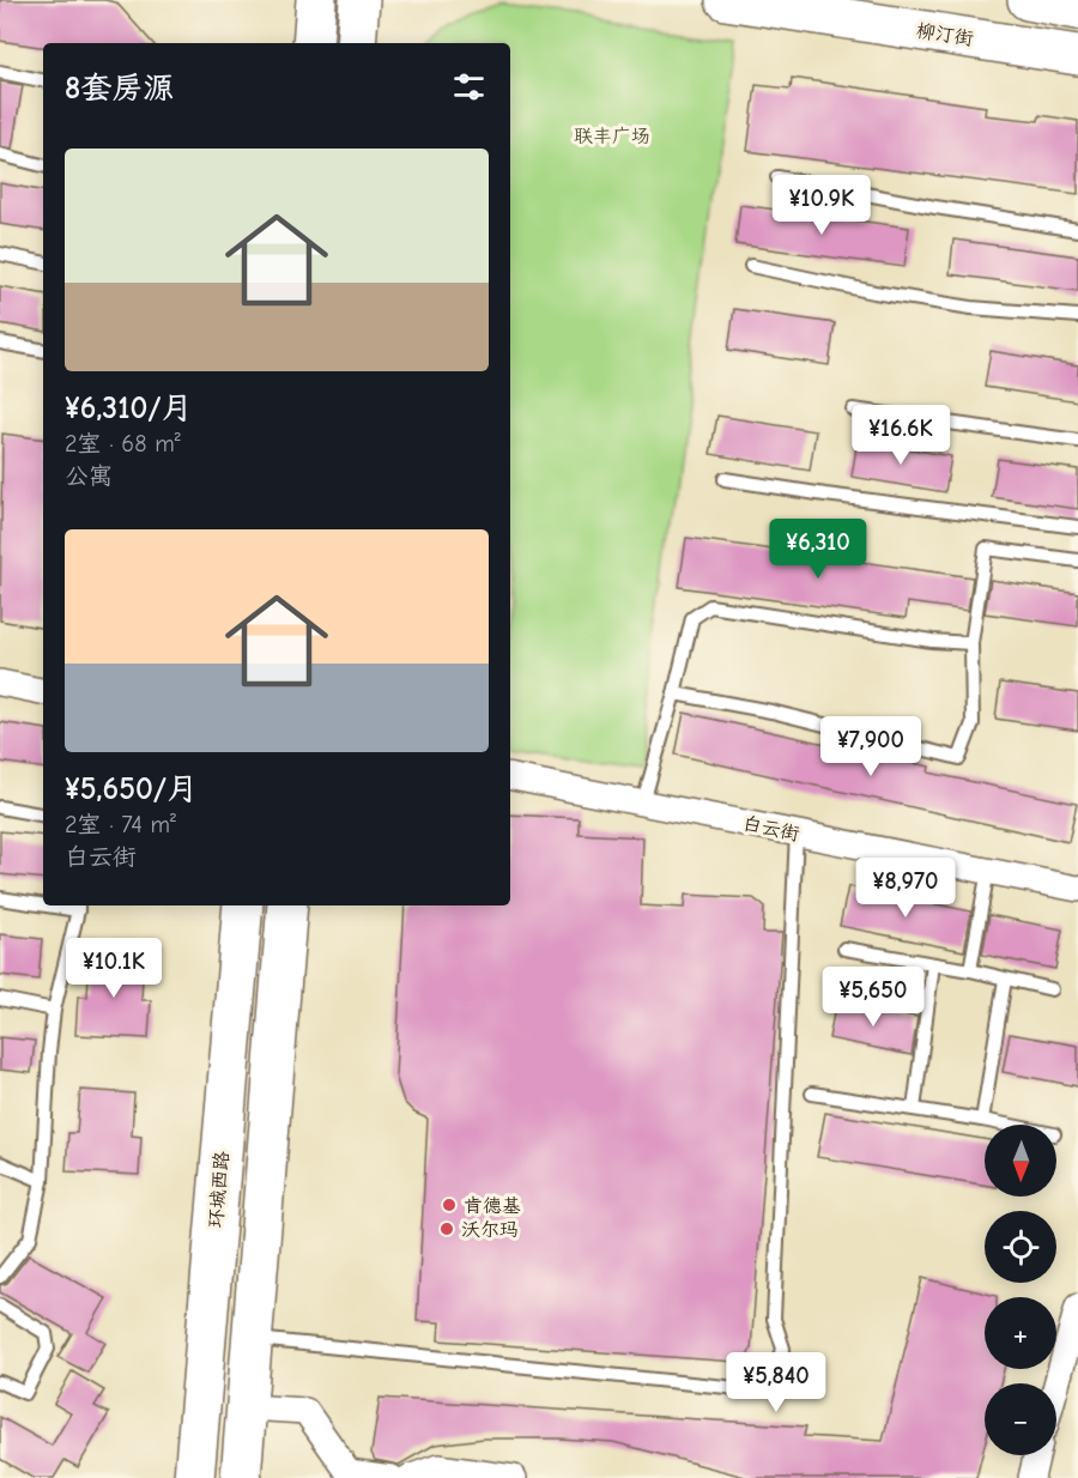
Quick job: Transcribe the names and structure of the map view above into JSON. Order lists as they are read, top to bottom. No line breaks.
{"streets":{"main road":["柳汀街","环城西路"],"street":["白云街"]},"parks":["联丰广场"],"places":["肯德基","沃尔玛"],"north":"bottom","page":{"heading":"8套房源","list":[{"name":"¥6,310/月","note":"2室 · 68 m² · 公寓"},{"name":"¥5,650/月","note":"2室 · 74 m² · 白云街"}],"price":["¥10.9K","¥16.6K","¥6,310","¥7,900","¥8,970","¥10.1K","¥5,650","¥5,840"],"map_buttons":["+","−"]}}
